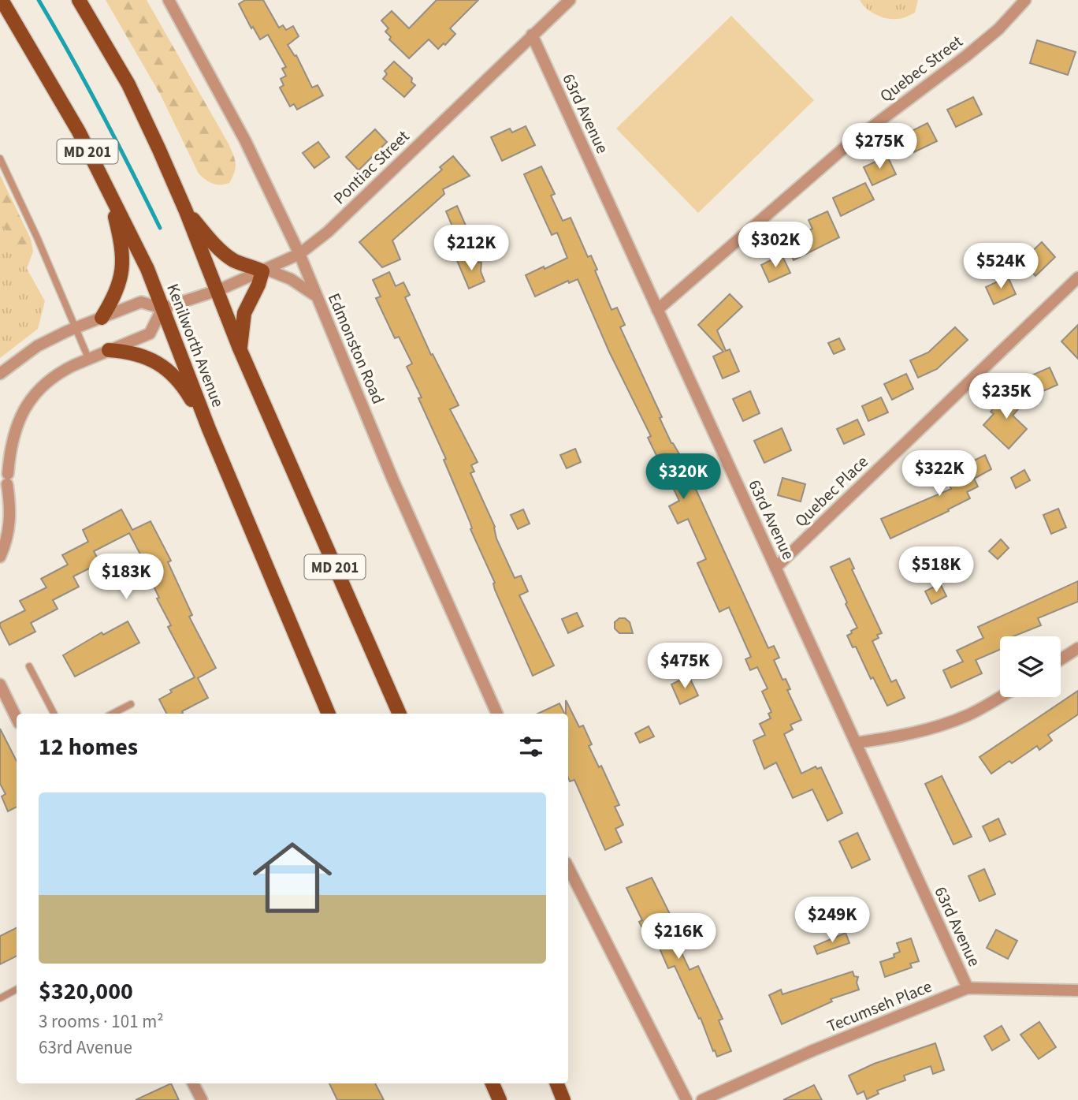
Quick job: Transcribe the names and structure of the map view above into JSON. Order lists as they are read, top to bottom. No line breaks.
{"streets":{"main road":["MD 201","Kenilworth Avenue"],"street":["Quebec Street","63rd Avenue","Pontiac Street","Edmonston Road","Quebec Place","Tecumseh Place"]},"crossings":[["Quebec Street","63rd Avenue"],["63rd Avenue","Pontiac Street"],["63rd Avenue","Quebec Place"],["63rd Avenue","Tecumseh Place"],["MD 201","Pontiac Street"],["Pontiac Street","Kenilworth Avenue"],["Pontiac Street","Edmonston Road"]],"page":{"price":["$275K","$302K","$212K","$524K","$235K","$322K","$320K","$518K","$183K","$475K","$249K","$216K"],"heading":"12 homes","list":[{"name":"$320,000","note":"3 rooms · 101 m² · 63rd Avenue"}]}}
